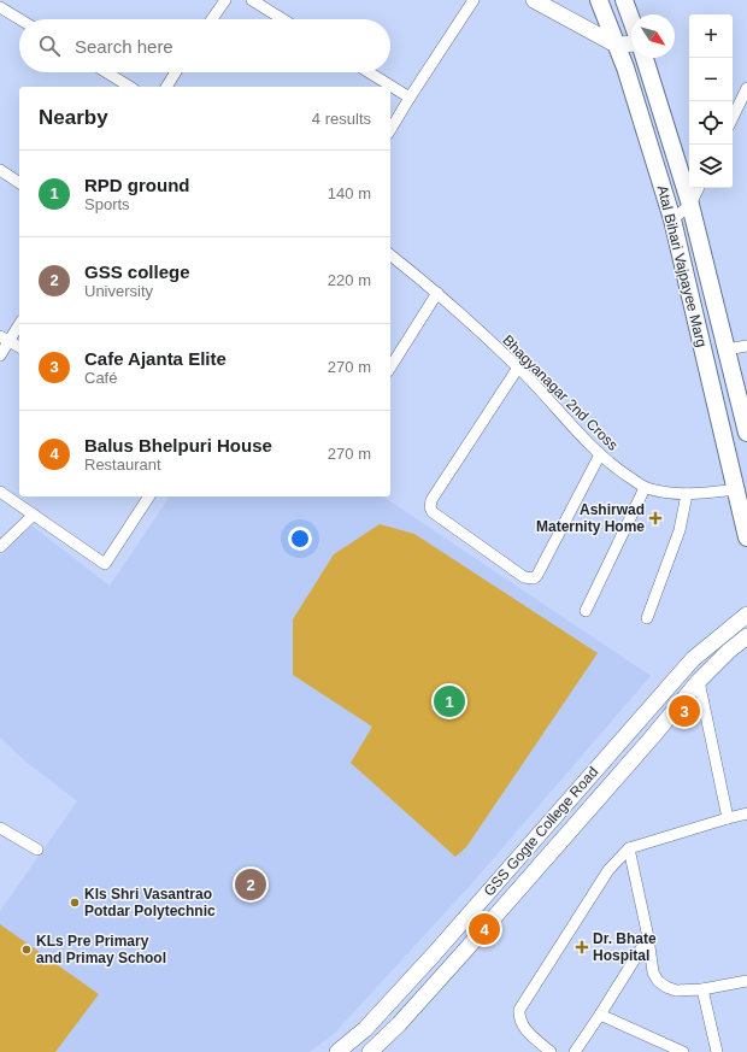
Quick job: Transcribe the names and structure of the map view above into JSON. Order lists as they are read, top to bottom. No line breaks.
{"streets":{"main road":["Atal Bihari Vajpayee Marg","GSS Gogte College Road"],"street":["Bhagyanagar 2nd Cross"]},"crossings":[["Atal Bihari Vajpayee Marg","Bhagyanagar 2nd Cross"]],"places":{"health":["Ashirwad Maternity Home","Dr. Bhate Hospital"],"other":["Kls Shri Vasantrao Potdar Polytechnic","KLs Pre Primary and Primay School"]},"north":"bottom right","page":{"map_buttons":["+","−"],"search":"Search here","heading":["Nearby","4 results"],"list":[{"mark":"1","name":"RPD ground","note":"Sports","value":"140 m"},{"mark":"2","name":"GSS college","note":"University","value":"220 m"},{"mark":"3","name":"Cafe Ajanta Elite","note":"Café","value":"270 m"},{"mark":"4","name":"Balus Bhelpuri House","note":"Restaurant","value":"270 m"}],"pins":["1","3","2","4"]}}
